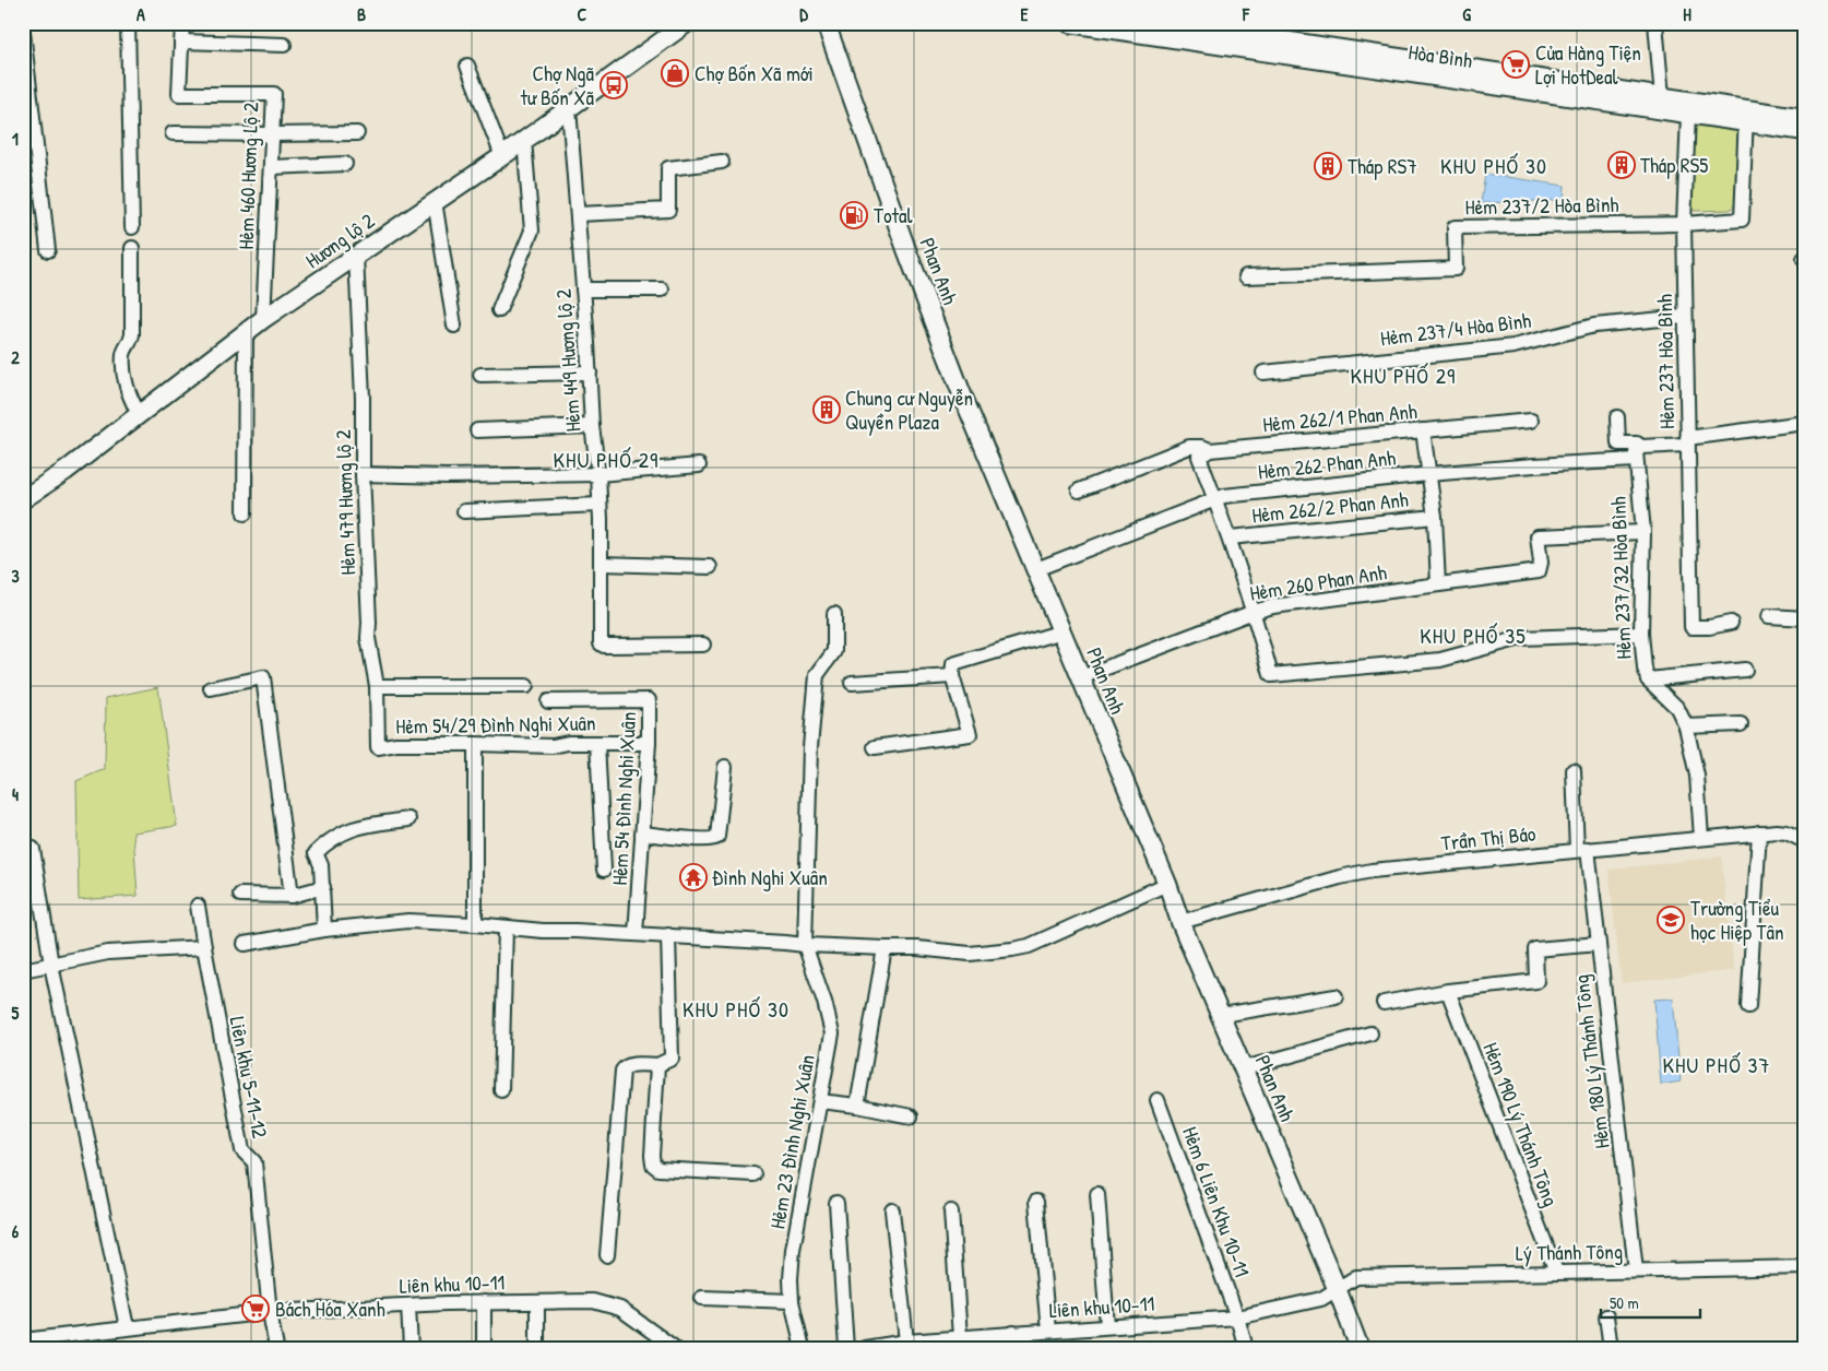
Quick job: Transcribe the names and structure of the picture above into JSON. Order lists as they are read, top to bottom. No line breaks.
{"streets":{"main road":["Hòa Bình","Hương lộ 2","Phan Anh"],"street":["Hẻm 460 Hương Lộ 2","Hẻm 237/2 Hòa Bình","Hẻm 237/4 Hòa Bình","Hẻm 449 Hương lộ 2","Hẻm 237 Hòa Bình","Hẻm 262/1 Phan Anh","Hẻm 262 Phan Anh","Hẻm 479 Hương lộ 2","Hẻm 262/2 Phan Anh","Hẻm 237/32 Hòa Bình","Hẻm 260 Phan Anh","Hẻm 54/29 Đình Nghi Xuân","Hẻm 54 Đình Nghi Xuân","Trần Thị Báo","Hẻm 180 Lý Thánh Tông","Liên khu 5-11-12","Hẻm 190 Lý Thánh Tông","Hẻm 23 Đình Nghi Xuân","Hẻm 6 Liên Khu 10-11","Lý Thánh Tông","Liên khu 10-11"]},"crossings":[["Hòa Bình","Hẻm 237 Hòa Bình"],["Hẻm 460 Hương Lộ 2","Hương lộ 2"],["Hẻm 237/2 Hòa Bình","Hẻm 237 Hòa Bình"],["Hương lộ 2","Hẻm 449 Hương lộ 2"],["Hương lộ 2","Hẻm 479 Hương lộ 2"],["Phan Anh","Hẻm 262 Phan Anh"],["Phan Anh","Hẻm 260 Phan Anh"],["Phan Anh","Trần Thị Báo"],["Phan Anh","Lý Thánh Tông"],["Phan Anh","Liên khu 10-11"],["Hẻm 237/4 Hòa Bình","Hẻm 237 Hòa Bình"],["Hẻm 262 Phan Anh","Hẻm 237/32 Hòa Bình"],["Hẻm 479 Hương lộ 2","Hẻm 54/29 Đình Nghi Xuân"],["Hẻm 237/32 Hòa Bình","Hẻm 260 Phan Anh"],["Hẻm 237/32 Hòa Bình","Trần Thị Báo"],["Hẻm 54/29 Đình Nghi Xuân","Hẻm 54 Đình Nghi Xuân"],["Trần Thị Báo","Hẻm 180 Lý Thánh Tông"],["Hẻm 180 Lý Thánh Tông","Lý Thánh Tông"],["Liên khu 5-11-12","Liên khu 10-11"],["Hẻm 190 Lý Thánh Tông","Lý Thánh Tông"],["Hẻm 6 Liên Khu 10-11","Liên khu 10-11"],["Lý Thánh Tông","Liên khu 10-11"]],"districts":["KHU PHỐ 30","KHU PHỐ 29","KHU PHỐ 29","KHU PHỐ 35","KHU PHỐ 30","KHU PHỐ 37"],"places":{"supermarket":["Cửa Hàng Tiện Lợi HotDeal","Bách Hóa Xanh"],"shop":["Chợ Bốn Xã mới"],"bus stop":["Chợ Ngã tư Bốn Xã"],"building":["Tháp RS5","Tháp RS7","Chung cư Nguyễn Quyền Plaza"],"fuel station":["Total"],"temple":["Đình Nghi Xuân"],"school or university":["Trường Tiểu học Hiệp Tân"]},"scale_bar":"50 m","grid":{"columns":["A","B","C","D","E","F","G","H"],"rows":["1","2","3","4","5","6"]}}
